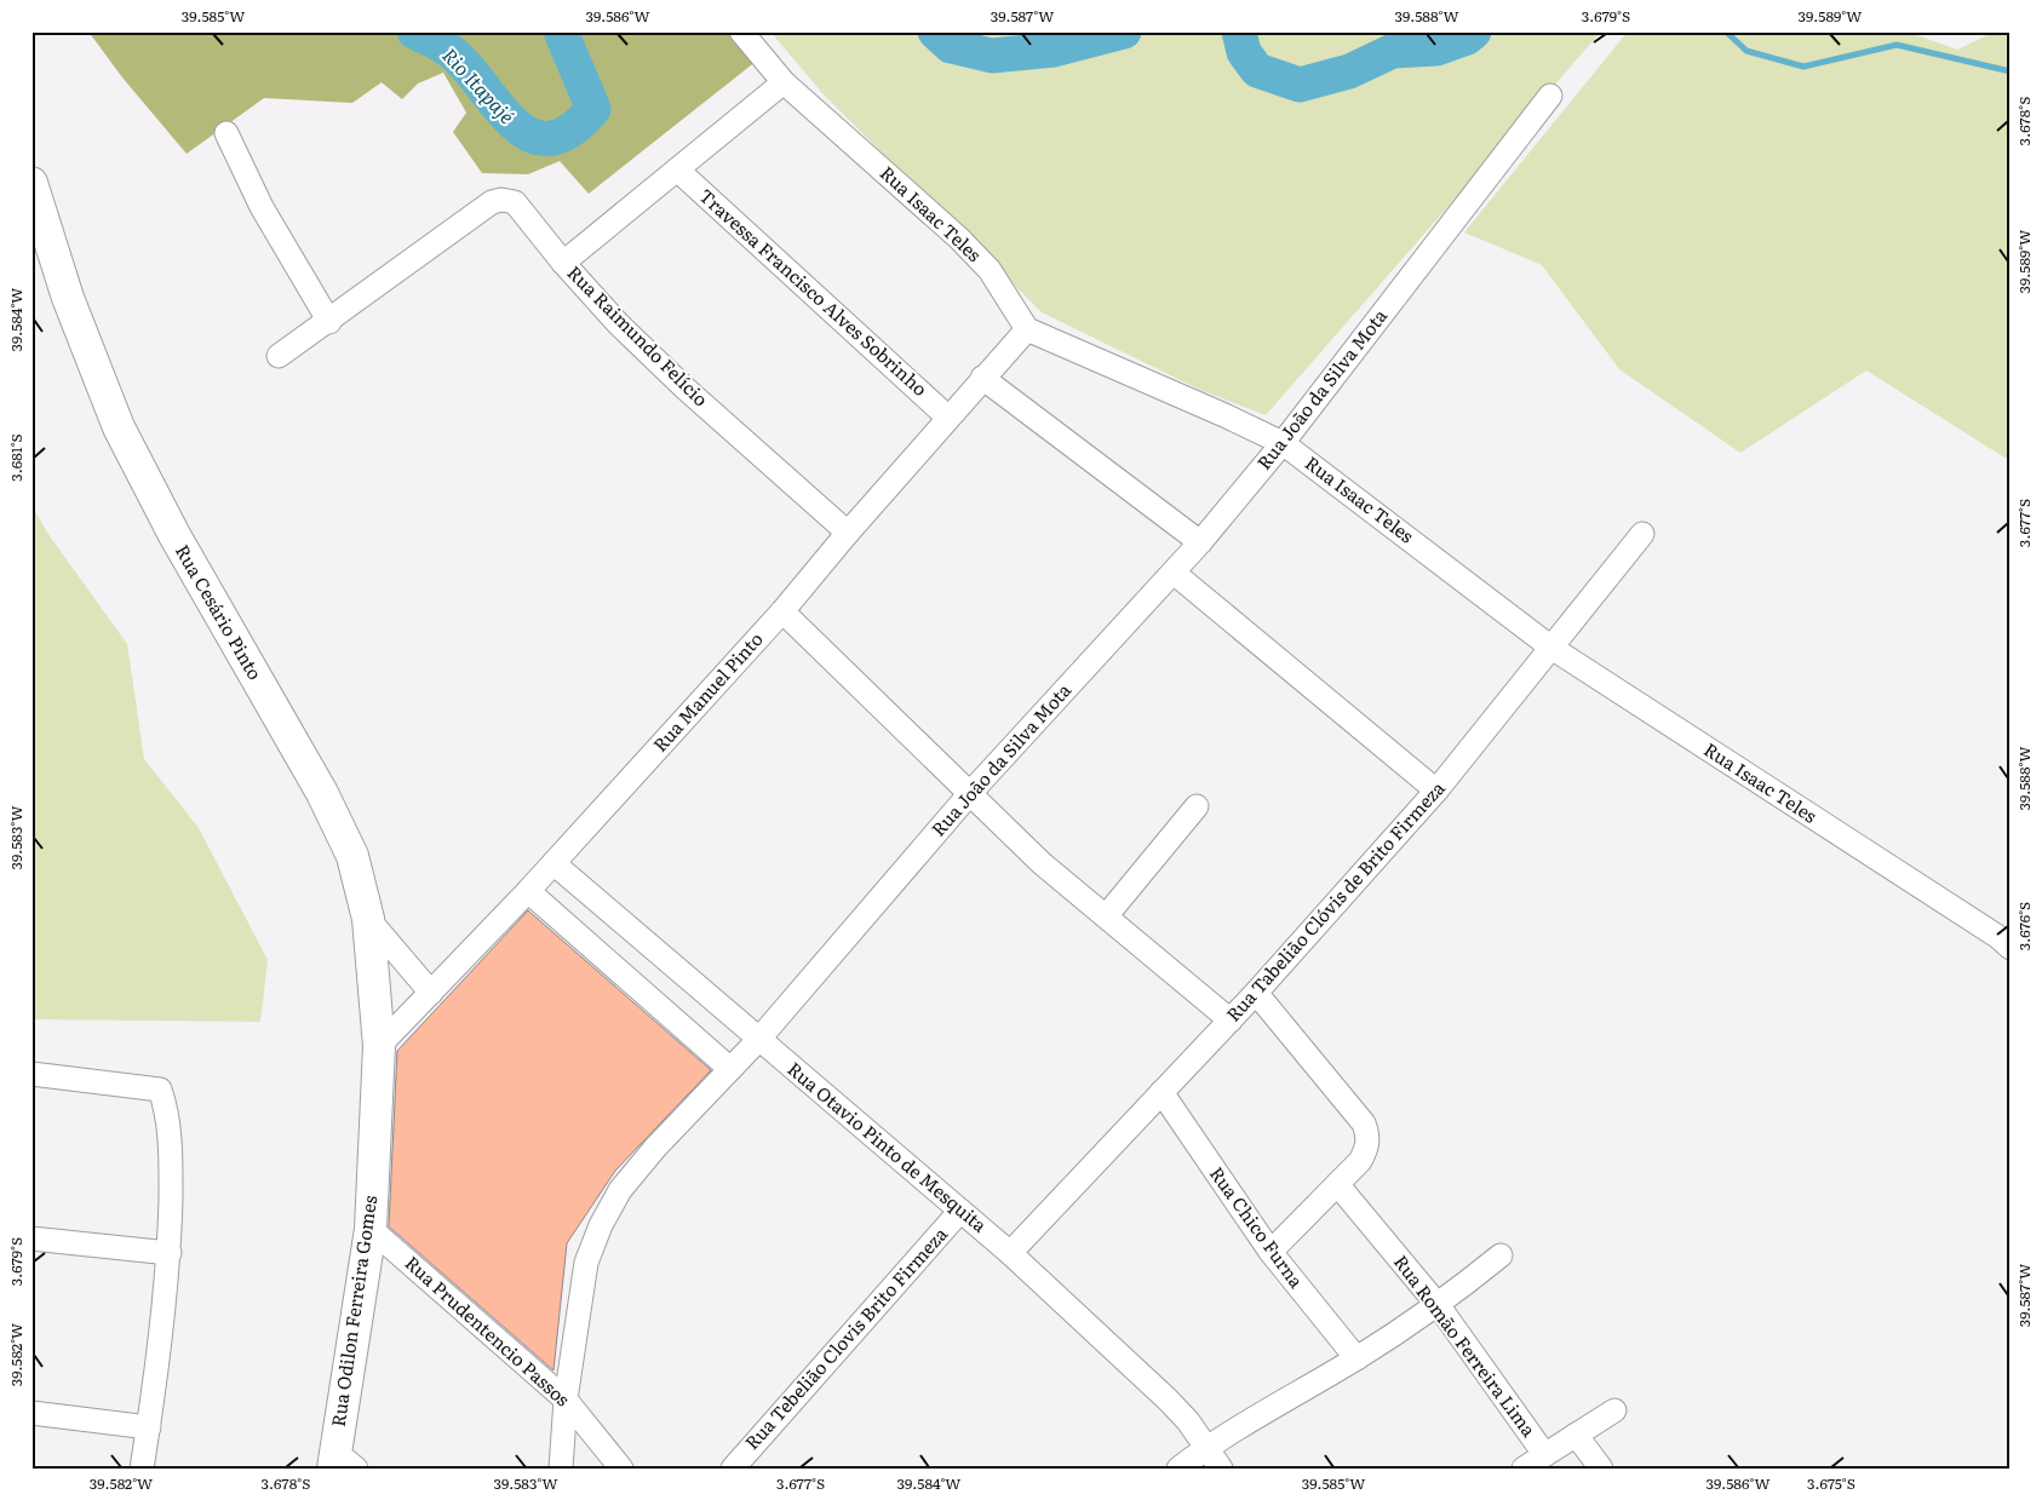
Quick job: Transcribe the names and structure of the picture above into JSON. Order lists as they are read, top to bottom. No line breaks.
{"streets":{"street":["Rua Isaac Teles","Travessa Francisco Alves Sobrinho","Rua Raimundo Felício","Rua João da Silva Mota","Rua Cesário Pinto","Rua Manuel Pinto","Rua Tabelião Clóvis de Brito Firmeza","Rua Otavio Pinto de Mesquita","Rua Chico Furna","Rua Odilon Ferreira Gomes","Rua Prudentencio Passos","Rua Tebelião Clovis Brito Firmeza","Rua Romão Ferreira Lima"]},"crossings":[["Rua Isaac Teles","Rua João da Silva Mota"],["Rua Isaac Teles","Rua Manuel Pinto"],["Rua Isaac Teles","Rua Tabelião Clóvis de Brito Firmeza"],["Travessa Francisco Alves Sobrinho","Rua Manuel Pinto"],["Rua Raimundo Felício","Rua Manuel Pinto"],["Rua João da Silva Mota","Rua Otavio Pinto de Mesquita"],["Rua João da Silva Mota","Rua Prudentencio Passos"],["Rua Cesário Pinto","Rua Manuel Pinto"],["Rua Cesário Pinto","Rua Odilon Ferreira Gomes"],["Rua Manuel Pinto","Rua Otavio Pinto de Mesquita"],["Rua Manuel Pinto","Rua Odilon Ferreira Gomes"],["Rua Tabelião Clóvis de Brito Firmeza","Rua Otavio Pinto de Mesquita"],["Rua Tabelião Clóvis de Brito Firmeza","Rua Chico Furna"],["Rua Otavio Pinto de Mesquita","Rua Tebelião Clovis Brito Firmeza"],["Rua Odilon Ferreira Gomes","Rua Prudentencio Passos"]],"water":["Rio Itapajé"],"coordinates":["39.585°W","39.586°W","39.587°W","39.588°W","3.679°S","39.589°W","3.678°S","39.584°W","3.681°S","3.677°S","39.583°W","3.676°S","39.582°W","3.675°S"]}
